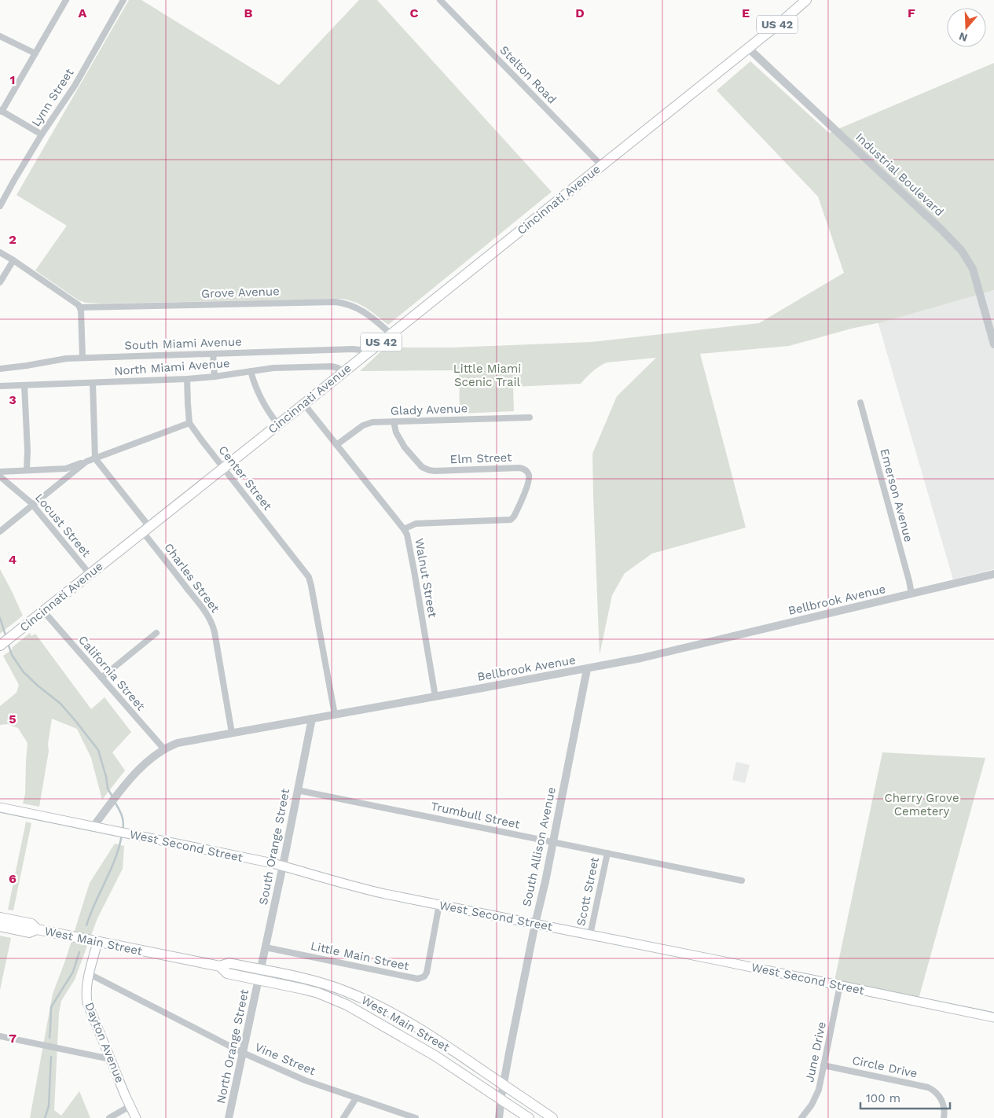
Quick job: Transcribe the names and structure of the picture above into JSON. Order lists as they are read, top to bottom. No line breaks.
{"streets":{"main road":["US 42","Cincinnati Avenue","West Second Street","West Main Street","Dayton Avenue"],"street":["Stelton Road","Lynn Street","Industrial Boulevard","Grove Avenue","South Miami Avenue","North Miami Avenue","Glady Avenue","Elm Street","Center Street","Emerson Avenue","Locust Street","Charles Street","Walnut Street","Bellbrook Avenue","California Street","Trumbull Street","South Orange Street","South Allison Avenue","Scott Street","Little Main Street","North Orange Street","June Drive","Vine Street","Circle Drive"]},"crossings":[["Stelton Road","Cincinnati Avenue"],["Industrial Boulevard","Cincinnati Avenue"],["Cincinnati Avenue","Grove Avenue"],["Cincinnati Avenue","South Miami Avenue"],["Cincinnati Avenue","North Miami Avenue"],["Cincinnati Avenue","Center Street"],["Cincinnati Avenue","Locust Street"],["Cincinnati Avenue","Charles Street"],["Cincinnati Avenue","Walnut Street"],["Cincinnati Avenue","California Street"],["Glady Avenue","Elm Street"],["Glady Avenue","Walnut Street"],["Elm Street","Walnut Street"],["Center Street","Bellbrook Avenue"],["Emerson Avenue","Bellbrook Avenue"],["Charles Street","Bellbrook Avenue"],["Walnut Street","Bellbrook Avenue"],["Bellbrook Avenue","California Street"],["Bellbrook Avenue","West Second Street"],["Bellbrook Avenue","South Orange Street"],["Bellbrook Avenue","South Allison Avenue"],["Trumbull Street","South Orange Street"],["Trumbull Street","South Allison Avenue"],["Trumbull Street","Scott Street"],["West Second Street","South Orange Street"],["West Second Street","South Allison Avenue"],["West Second Street","Scott Street"],["West Second Street","Little Main Street"],["West Second Street","June Drive"],["South Orange Street","West Main Street"],["South Orange Street","Little Main Street"],["South Orange Street","North Orange Street"],["South Allison Avenue","West Main Street"],["West Main Street","Dayton Avenue"],["West Main Street","North Orange Street"],["Dayton Avenue","Vine Street"],["North Orange Street","Vine Street"],["June Drive","Circle Drive"]],"parks":["Little Miami Scenic Trail","Cherry Grove Cemetery"],"scale_bar":"100 m","north":"bottom","grid":{"columns":["A","B","C","D","E","F"],"rows":["1","2","3","4","5","6","7"]}}
